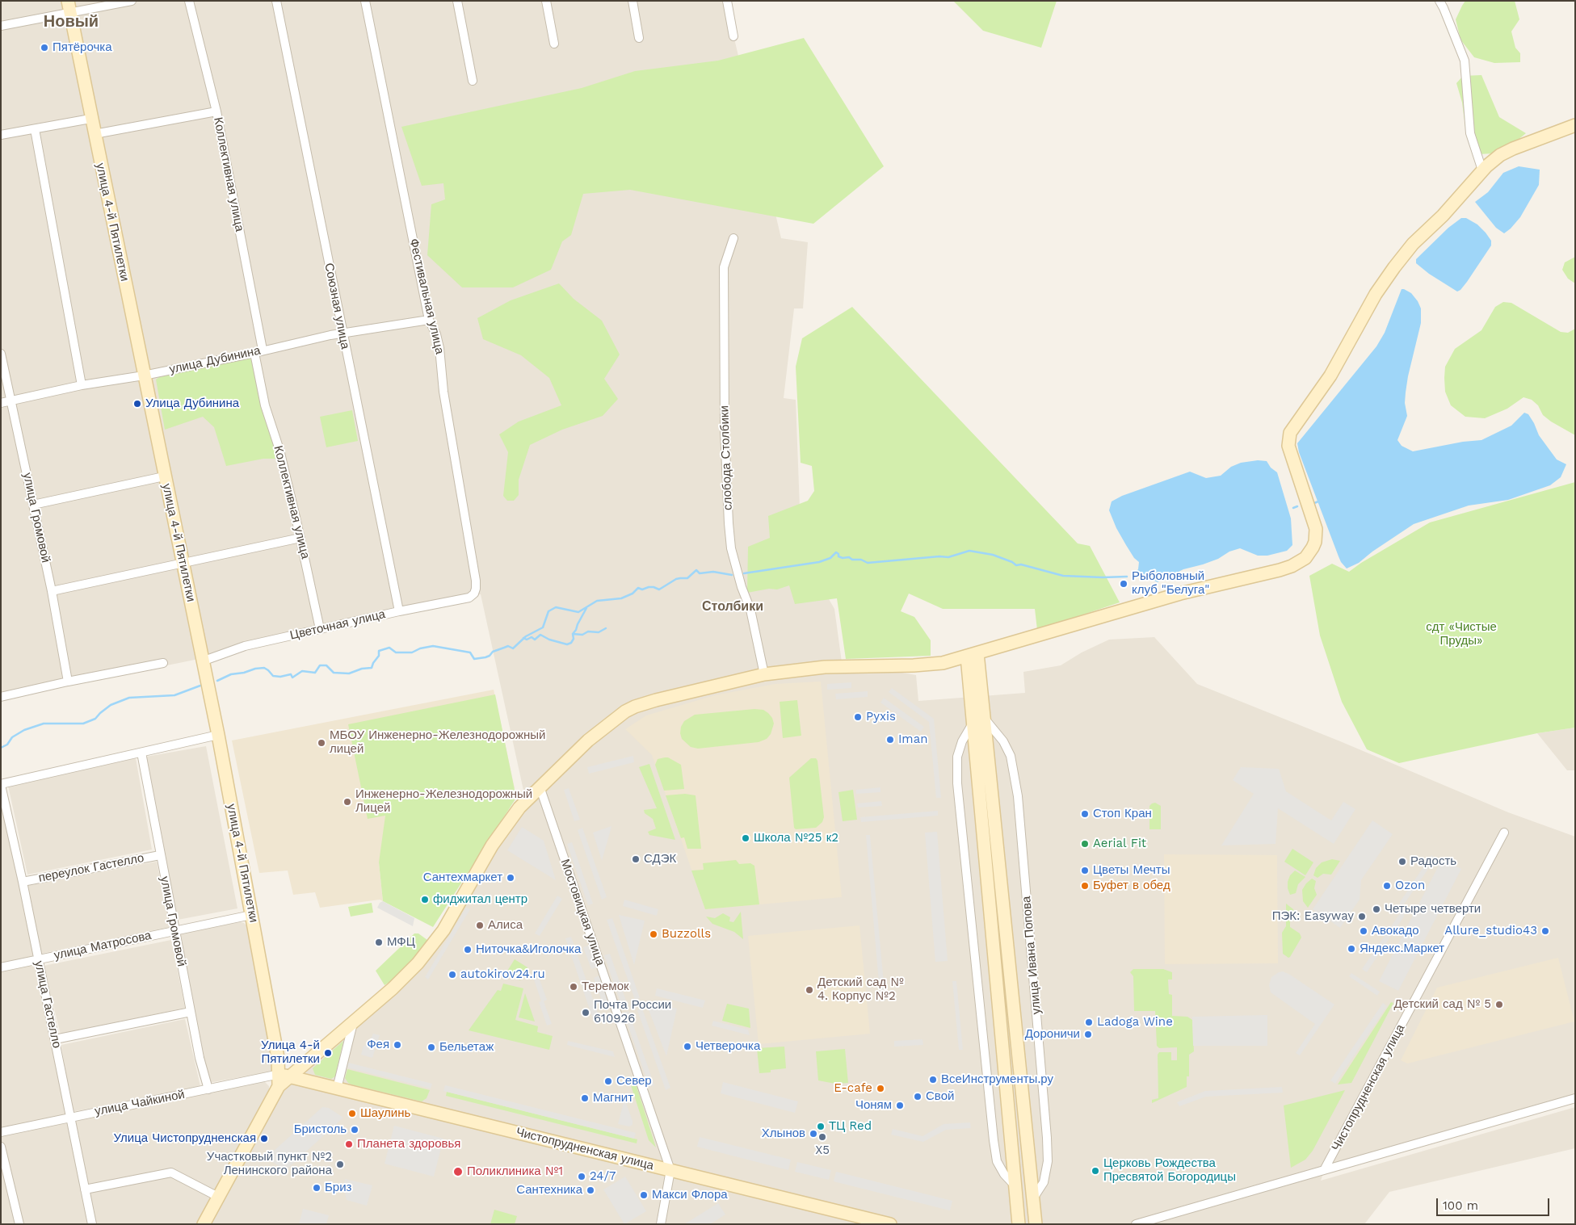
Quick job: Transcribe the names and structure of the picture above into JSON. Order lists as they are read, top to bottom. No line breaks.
{"streets":{"main road":["улица 4-й Пятилетки","улица Ивана Попова","Чистопрудненская улица"],"street":["Коллективная улица","Фестивальная улица","Союзная улица","улица Дубинина","слобода Столбики","улица Громовой","Цветочная улица","переулок Гастелло","Мостовицкая улица","улица Матросова","улица Гастелло","улица Чайкиной"]},"crossings":[["Коллективная улица","улица Дубинина"],["Коллективная улица","Цветочная улица"],["улица 4-й Пятилетки","улица Дубинина"],["улица 4-й Пятилетки","Цветочная улица"],["улица 4-й Пятилетки","улица Матросова"],["улица 4-й Пятилетки","Чистопрудненская улица"],["улица 4-й Пятилетки","улица Чайкиной"],["Фестивальная улица","улица Дубинина"],["Фестивальная улица","Цветочная улица"],["Союзная улица","улица Дубинина"],["Союзная улица","Цветочная улица"],["улица Дубинина","улица Громовой"],["улица Громовой","переулок Гастелло"],["улица Громовой","улица Матросова"],["улица Громовой","улица Чайкиной"],["переулок Гастелло","улица Гастелло"],["Мостовицкая улица","Чистопрудненская улица"],["улица Матросова","улица Гастелло"],["улица Гастелло","улица Чайкиной"],["Чистопрудненская улица","улица Чайкиной"]],"districts":["Новый","Столбики"],"parks":["сдт «Чистые Пруды»"],"places":["Пятёрочка","Улица Дубинина","Рыболовный клуб \"Белуга\"","Pyxis","Iman","МБОУ Инженерно-Железнодорожный лицей","Инженерно-Железнодорожный Лицей","Стоп Кран","Школа №25 к2","Aerial Fit","СДЭК","Радость","Цветы Мечты","Сантехмаркет","Буфет в обед","Ozon","фиджитал центр","Четыре четверти","ПЭК: Easyway","Алиса","Авокадо","Allure_studio43","Buzzolls","МФЦ","Яндекс.Маркет","Ниточка&Иголочка","autokirov24.ru","Теремок","Детский сад № 4. Корпус №2","Детский сад № 5","Почта России 610926","Ladoga Wine","Дороничи","Фея","Четверочка","Бельетаж","Улица 4-й Пятилетки","ВсеИнструменты.ру","Север","E-cafe","Свой","Магнит","Чоням","Шаулинь","ТЦ Red","Бристоль","Хлынов","X5","Улица Чистопрудненская","Планета здоровья","Участковый пункт №2 Ленинского района","Церковь Рождества Пресвятой Богородицы","Поликлиника №1","24/7","Бриз","Сантехника","Макси Флора"],"scale_bar":"100 m"}
